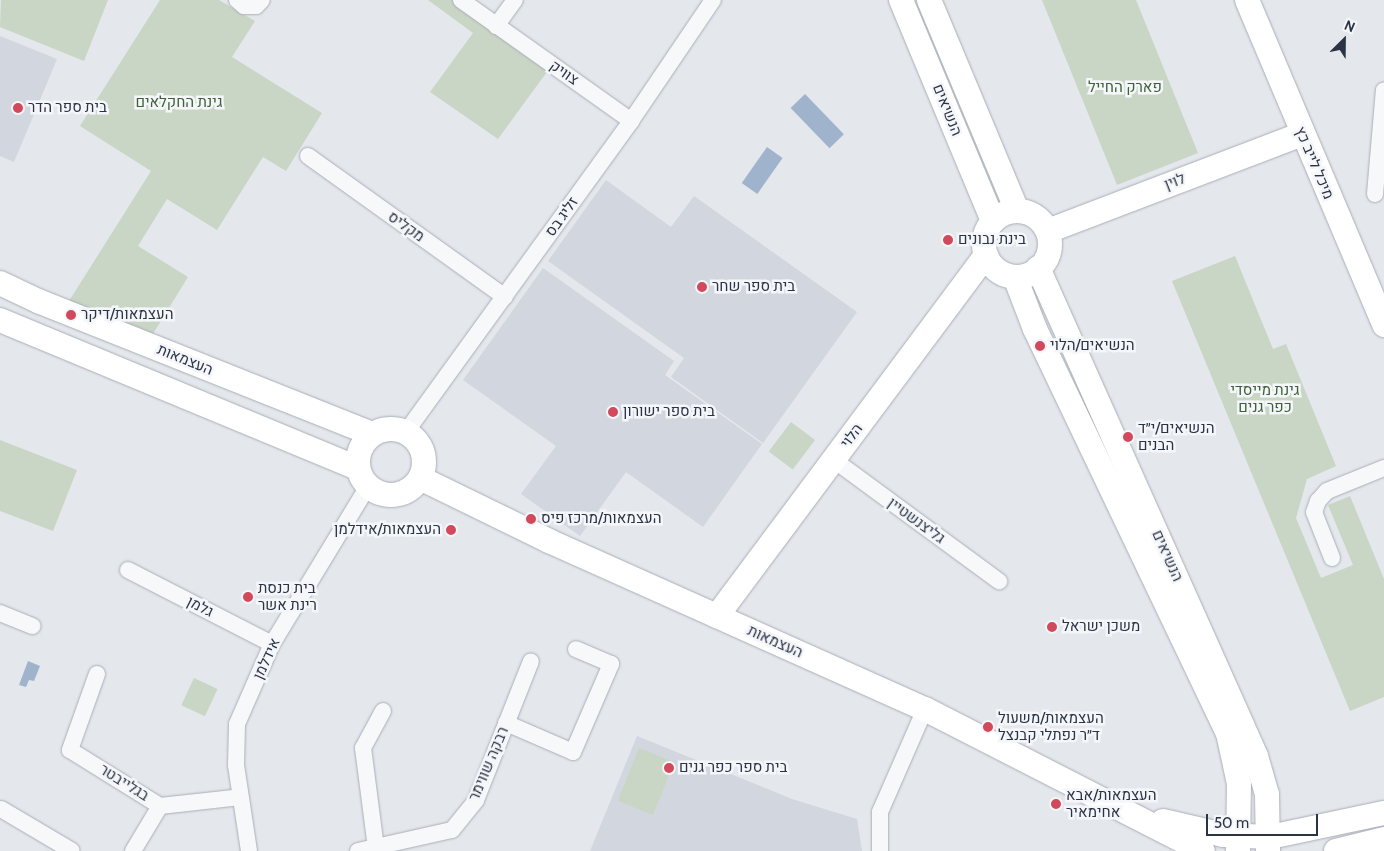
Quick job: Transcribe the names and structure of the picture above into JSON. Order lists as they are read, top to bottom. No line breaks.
{"streets":{"main road":["הנשיאים","מיכל לייב כץ","לוין","העצמאות","הלוי"],"street":["צוויק","זליג בס","מקליס","גליצנשטיין","גלמן","אידלמן","רבקה שווימר","בגלייבטר"]},"crossings":[["צוויק","זליג בס"],["הנשיאים","לוין"],["הנשיאים","העצמאות"],["הנשיאים","הלוי"],["מיכל לייב כץ","לוין"],["לוין","הלוי"],["זליג בס","מקליס"],["זליג בס","העצמאות"],["זליג בס","אידלמן"],["העצמאות","הלוי"],["העצמאות","אידלמן"],["הלוי","גליצנשטיין"],["גלמן","אידלמן"],["אידלמן","בגלייבטר"]],"parks":["פארק החייל","גינת החקלאים","גינת מייסדי כפר גנים"],"places":["בית ספר הדר","בינת נבונים","בית ספר שחר","העצמאות/דיקר","הנשיאים/הלוי","בית ספר ישורון","הנשיאים/י״ד הבנים","העצמאות/מרכז פיס","העצמאות/אידלמן","בית כנסת רינת אשר","משכן ישראל","העצמאות/משעול ד״ר נפתלי קבנצל","בית ספר כפר גנים","העצמאות/אבא אחימאיר"],"scale_bar":"50 m","north":"top right"}
